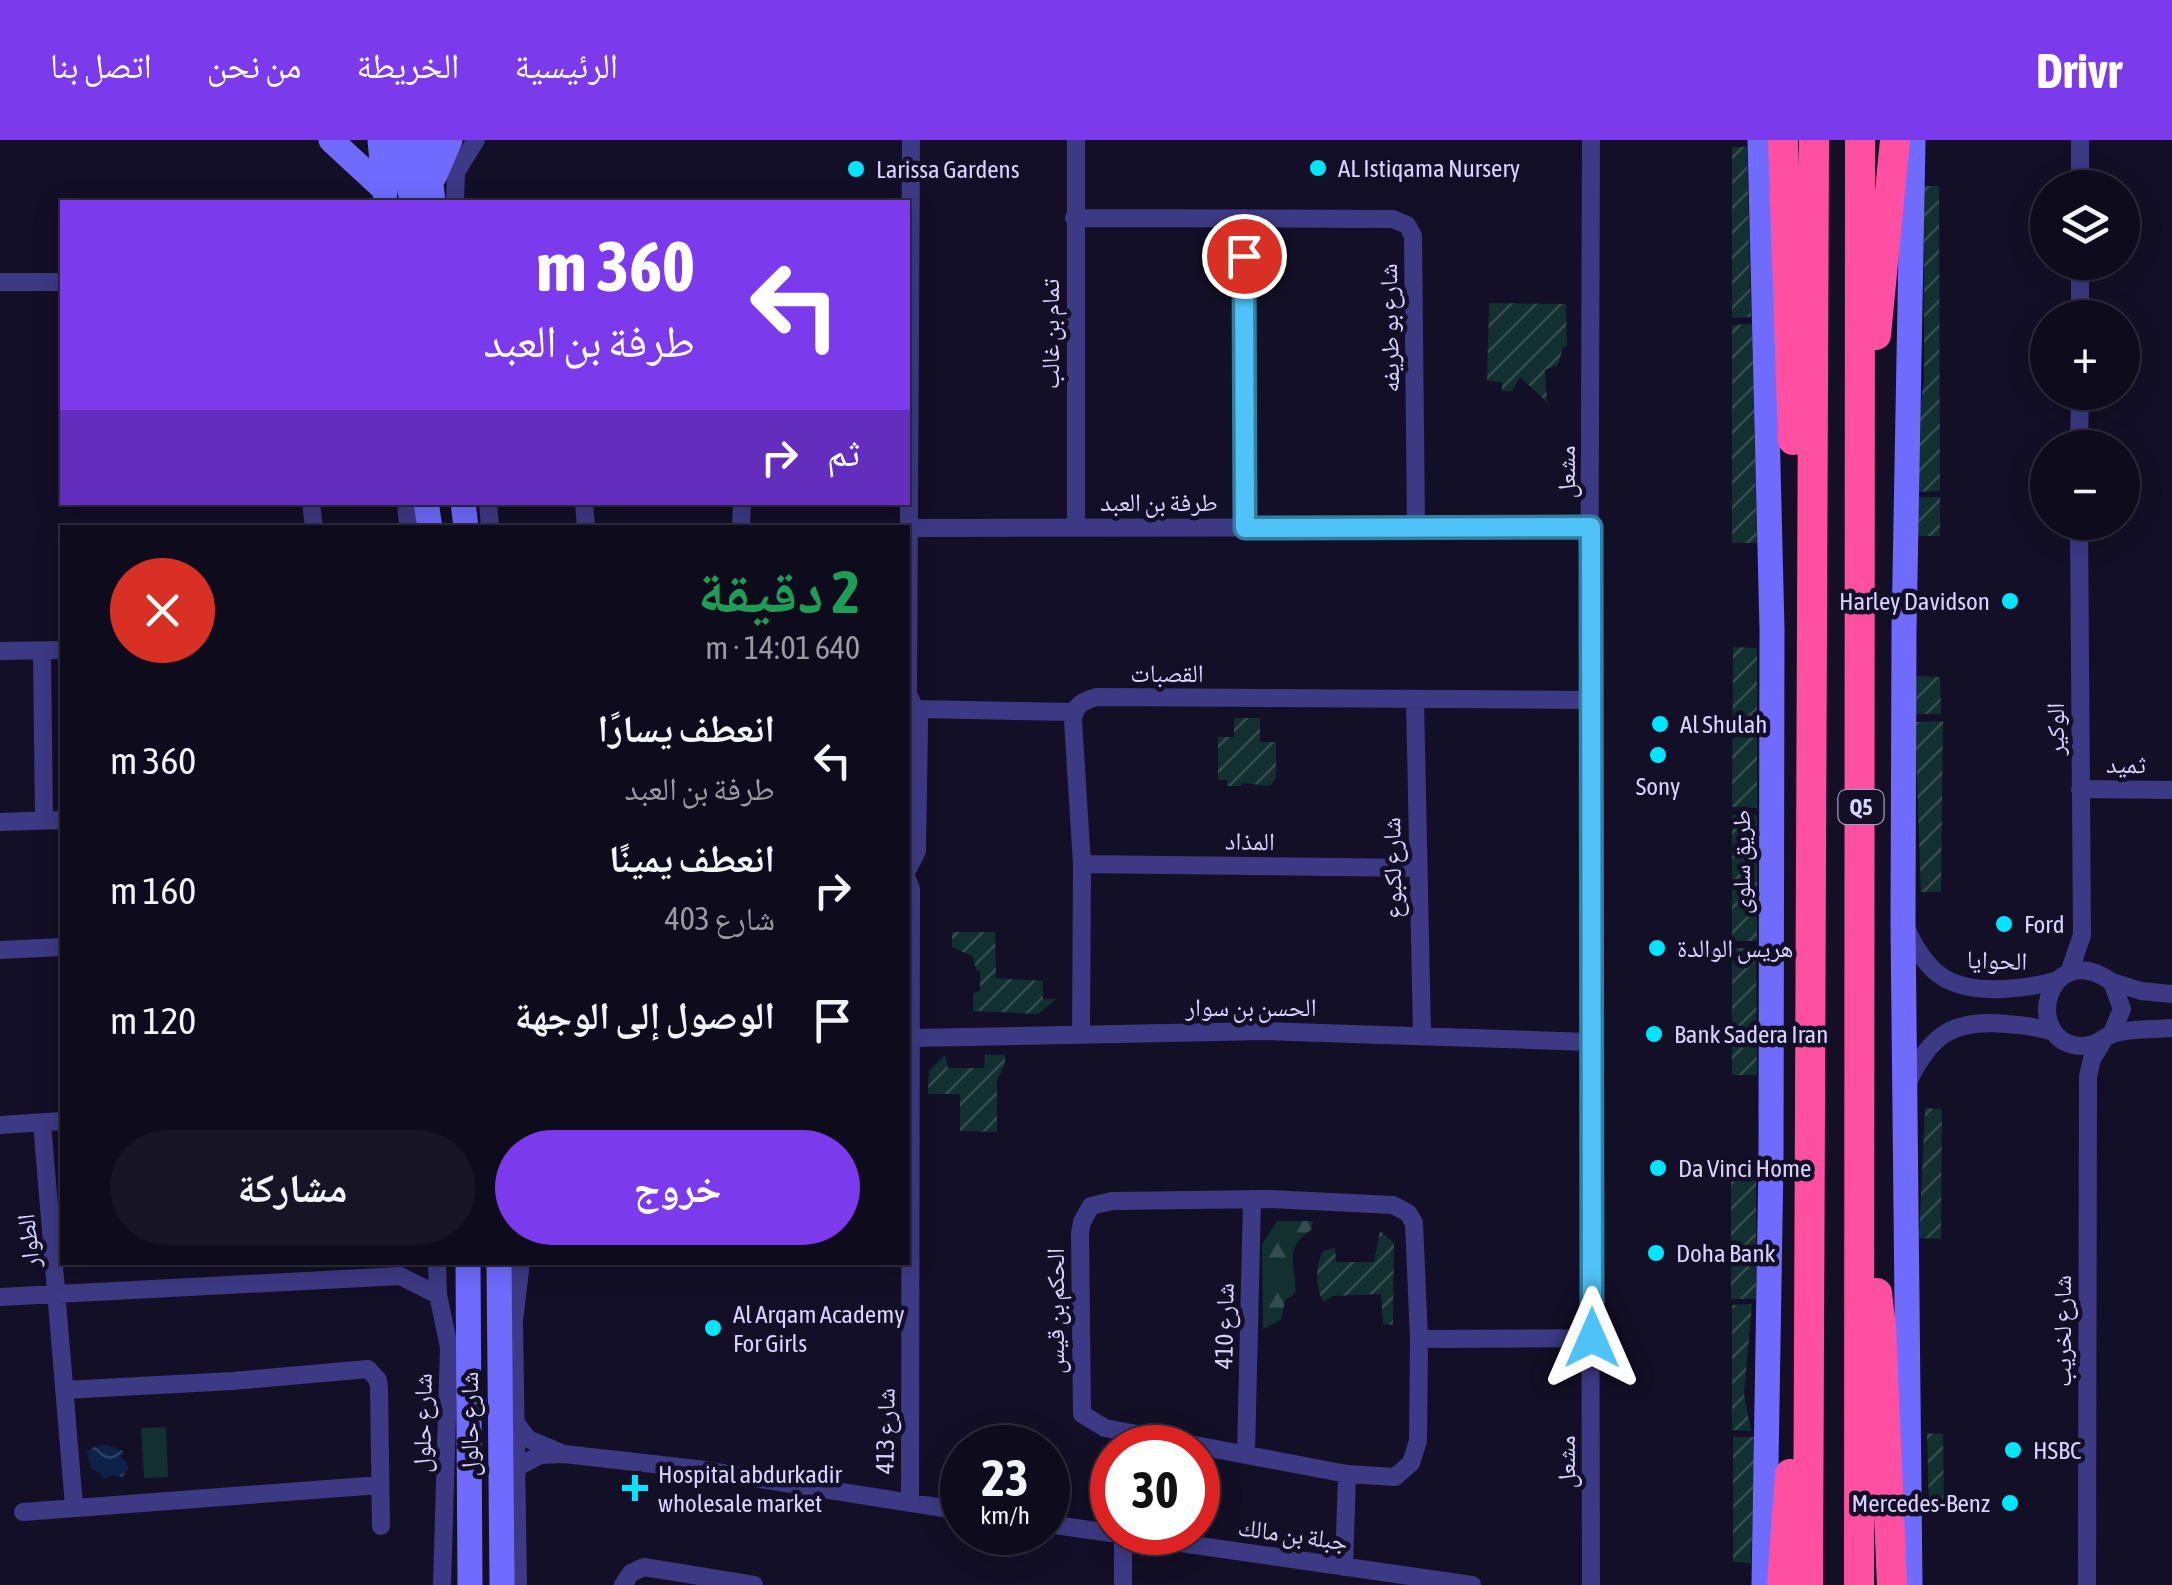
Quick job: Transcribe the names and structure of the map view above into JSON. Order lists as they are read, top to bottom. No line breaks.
{"streets":{"highway":["Q5"],"main road":["طريق سلوى","شارع حالول"],"street":["شارع بو طريفه","تمام بن غالب","مشعل","طرفة بن العبد","القصبات","الوكير","ثميد","المذاد","شارع لكبوع","الحوايا","الحسن بن سوار","الطوار","الحكم بن قيس","شارع 410","شارع لخريب","شارع حلول","شارع 413","جبلة بن مالك"]},"crossings":[["شارع بو طريفه","تمام بن غالب"],["شارع بو طريفه","طرفة بن العبد"],["تمام بن غالب","طرفة بن العبد"],["مشعل","طرفة بن العبد"],["مشعل","القصبات"],["مشعل","الحسن بن سوار"],["القصبات","شارع لكبوع"],["الوكير","ثميد"],["الوكير","الحوايا"],["الوكير","شارع لخريب"],["المذاد","شارع لكبوع"],["شارع لكبوع","الحسن بن سوار"],["الحوايا","شارع لخريب"],["الحسن بن سوار","شارع 413"],["الحكم بن قيس","شارع 410"]],"places":{"other":["AL Istiqama Nursery","Larissa Gardens","Harley Davidson","Al Shulah","Sony","Ford","هريس الوالدة","Bank Sadera Iran","Da Vinci Home","Doha Bank","Al Arqam Academy For Girls","HSBC","Mercedes-Benz"],"health":["Hospital abdurkadir wholesale market"]},"page":{"header":"Drivr","nav":["الرئيسية","الخريطة","من نحن","اتصل بنا"],"map_buttons":["+","−"],"turn":["360 m","طرفة بن العبد"],"then":"ثم","heading":["2 دقيقة","640 m · 14:01"],"list":[{"name":"انعطف يسارًا","note":"طرفة بن العبد","value":"360 m"},{"name":"انعطف يمينًا","note":"شارع 403","value":"160 m"},{"name":"الوصول إلى الوجهة","value":"120 m"}],"buttons":["خروج","مشاركة"],"speed":"23 km/h","limit":"30"}}
